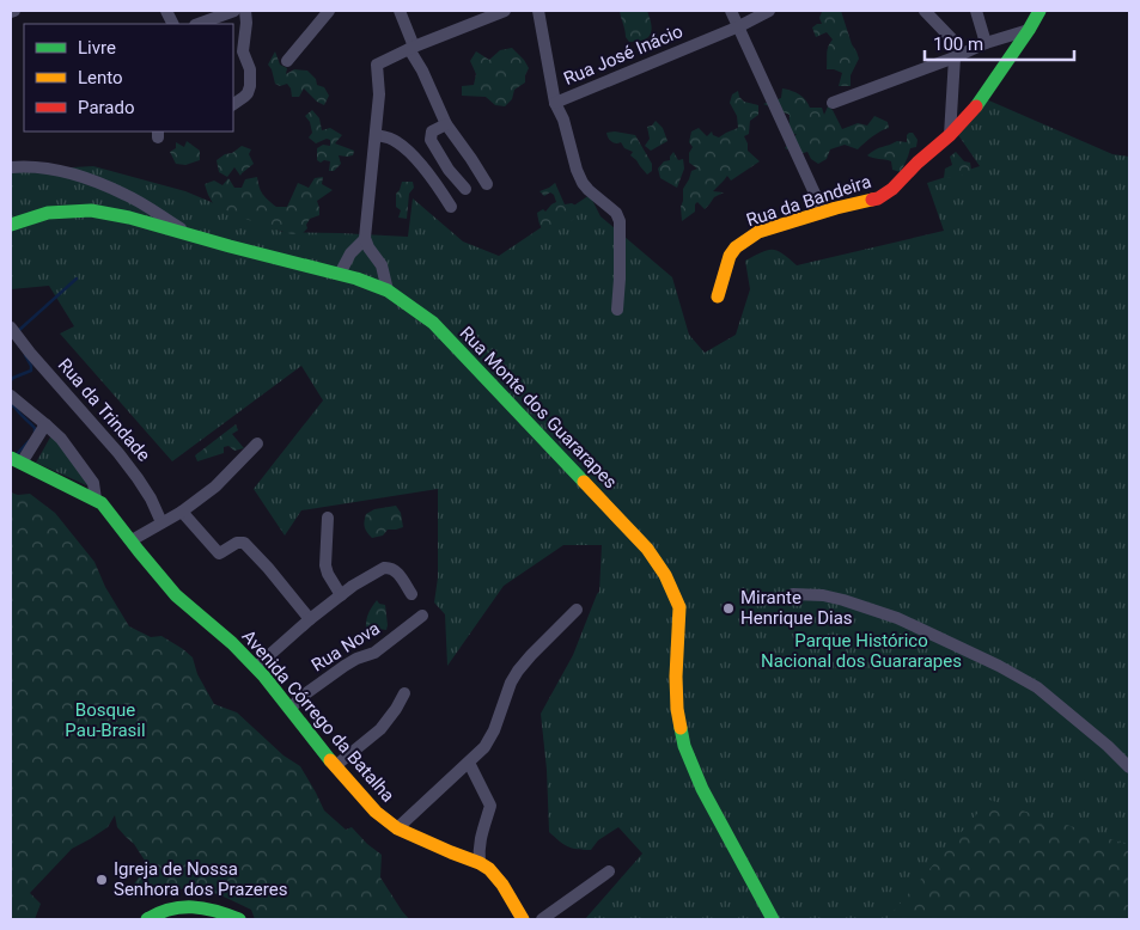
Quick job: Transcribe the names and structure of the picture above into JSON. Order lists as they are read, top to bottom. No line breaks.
{"streets":{"main road":["Rua da Bandeira","Rua Monte dos Guararapes","Avenida Córrego da Batalha"],"street":["Rua José Inácio","Rua da Trindade","Rua Nova"]},"crossings":[["Rua Nova","Avenida Córrego da Batalha"]],"parks":["Parque Histórico Nacional dos Guararapes","Bosque Pau-Brasil"],"places":["Mirante Henrique Dias","Igreja de Nossa Senhora dos Prazeres"],"legend":["Livre","Lento","Parado"],"scale_bar":"100 m"}
